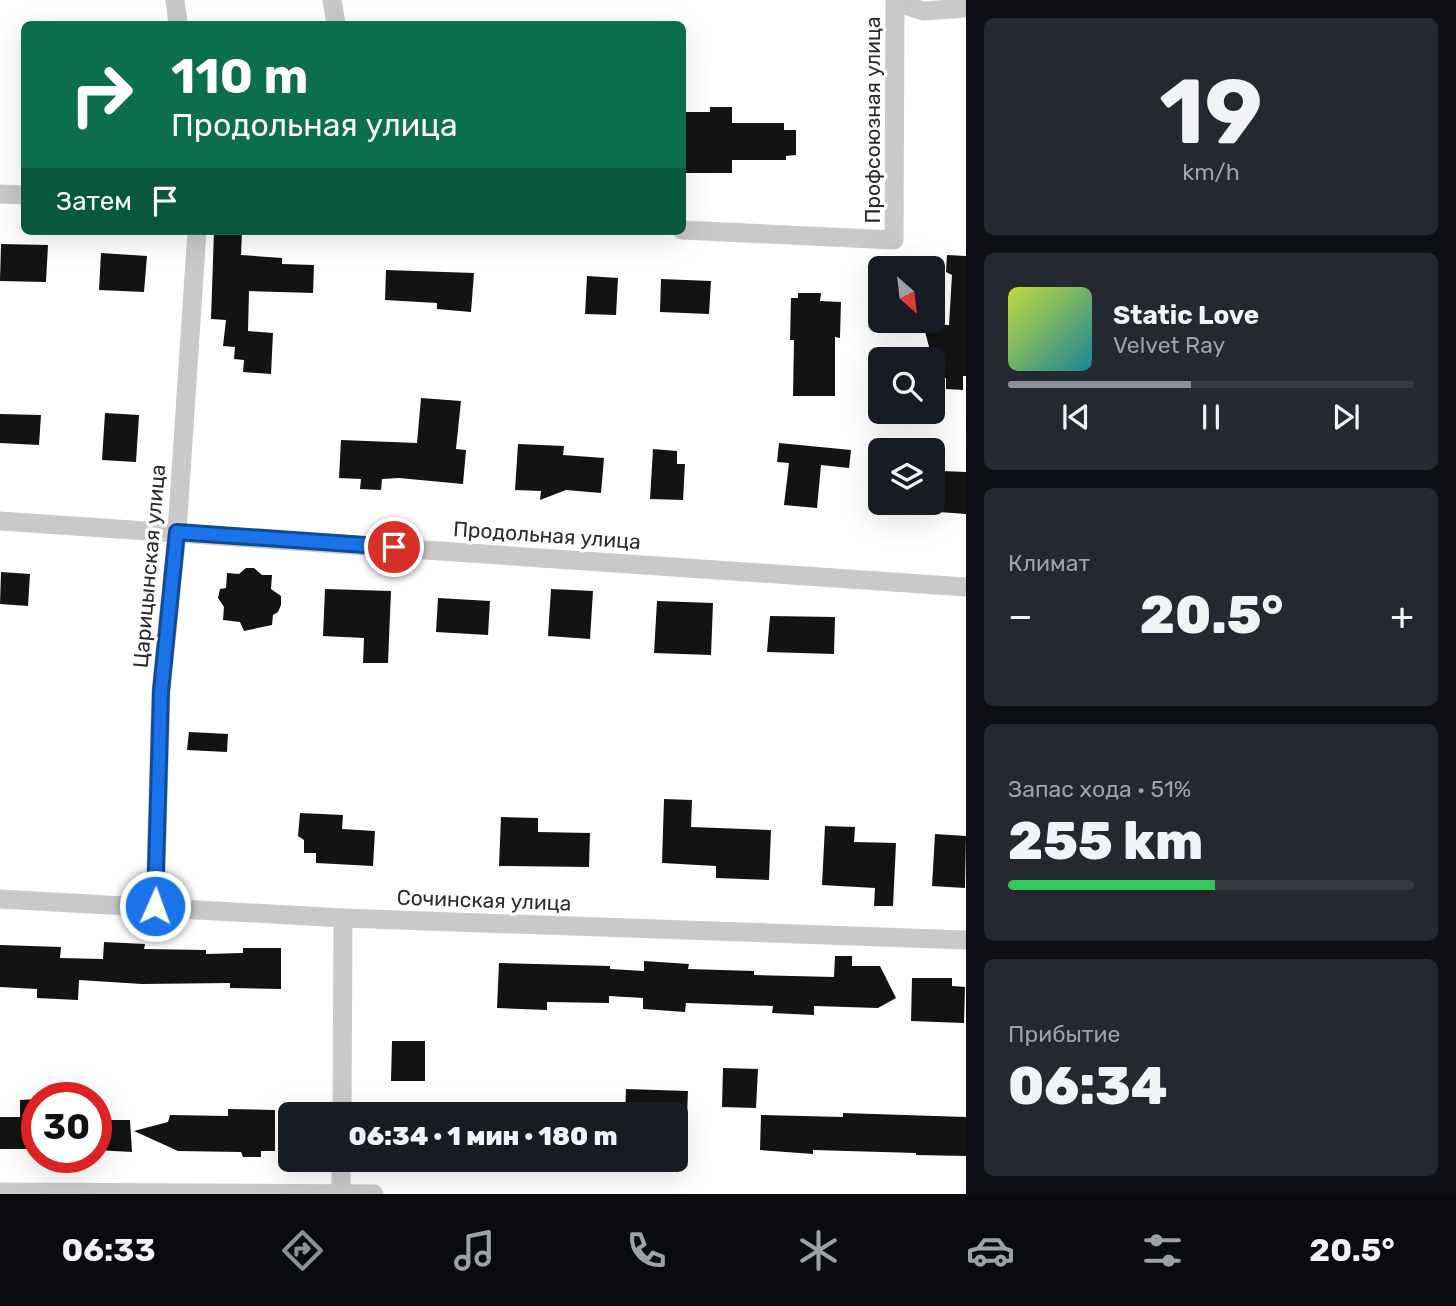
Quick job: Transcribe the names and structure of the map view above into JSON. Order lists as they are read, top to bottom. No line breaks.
{"streets":{"street":["Профсоюзная улица","Продольная улица","Царицынская улица","Сочинская улица"]},"crossings":[["Продольная улица","Царицынская улица"],["Царицынская улица","Сочинская улица"]],"north":"bottom right","page":{"tile":[["19","km/h"],"Климат",["Запас хода · 51%","255 km"],["Прибытие","06:34"]],"turn":["110 m","Продольная улица"],"then":"Затем","song":["Static Love","Velvet Ray"],"heat":["−","20.5°","+"],"limit":"30","trip":"06:34 · 1 мин · 180 m","tabs":["06:33","20.5°"]}}
